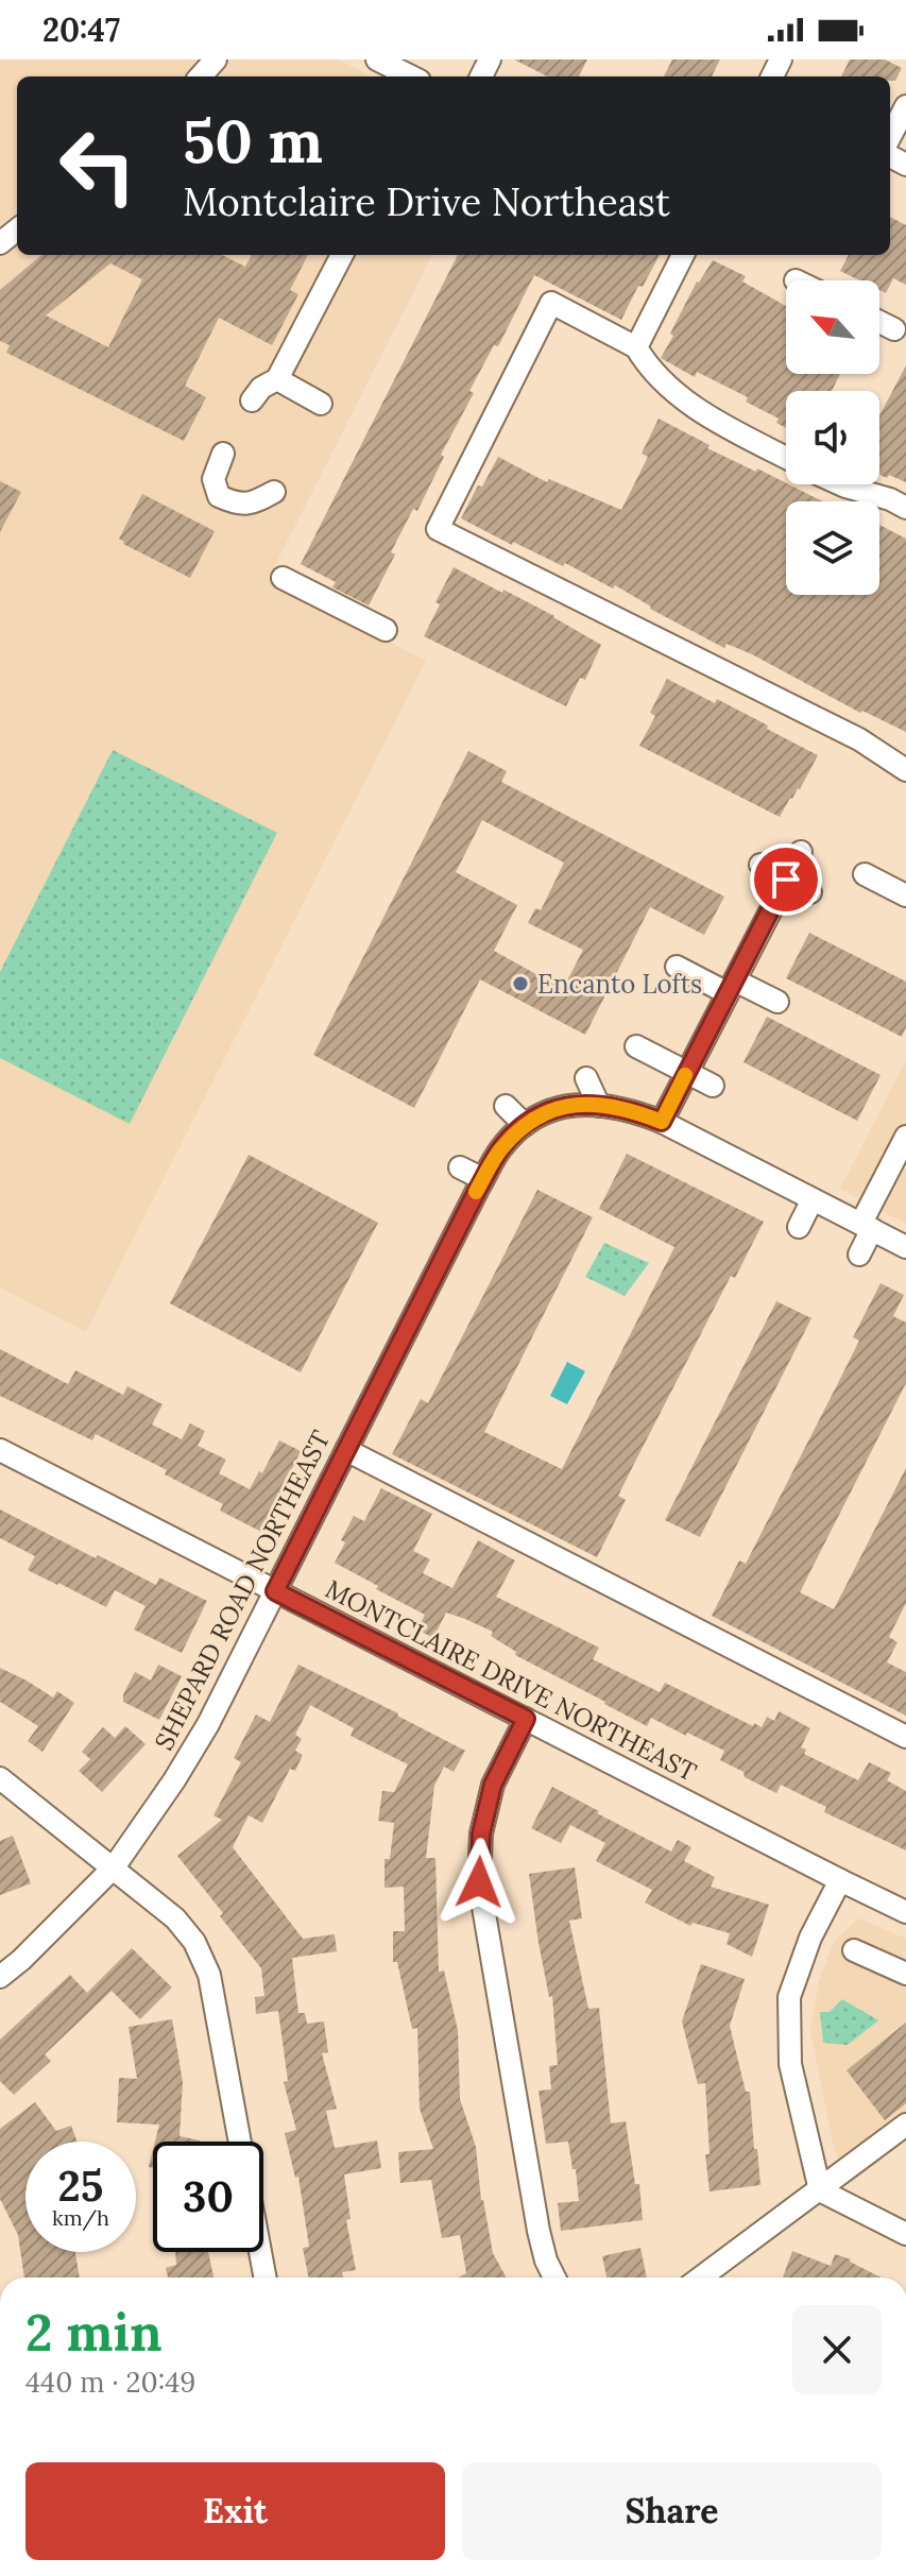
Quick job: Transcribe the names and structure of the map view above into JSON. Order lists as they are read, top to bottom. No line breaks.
{"streets":{"street":["SHEPARD ROAD NORTHEAST","MONTCLAIRE DRIVE NORTHEAST"]},"crossings":[["SHEPARD ROAD NORTHEAST","MONTCLAIRE DRIVE NORTHEAST"]],"places":["Encanto Lofts"],"north":"top left","page":{"status":"20:47","turn":["50 m","Montclaire Drive Northeast"],"speed":"25 km/h","limit":"30","heading":["2 min","440 m · 20:49"],"buttons":["Exit","Share"]}}
